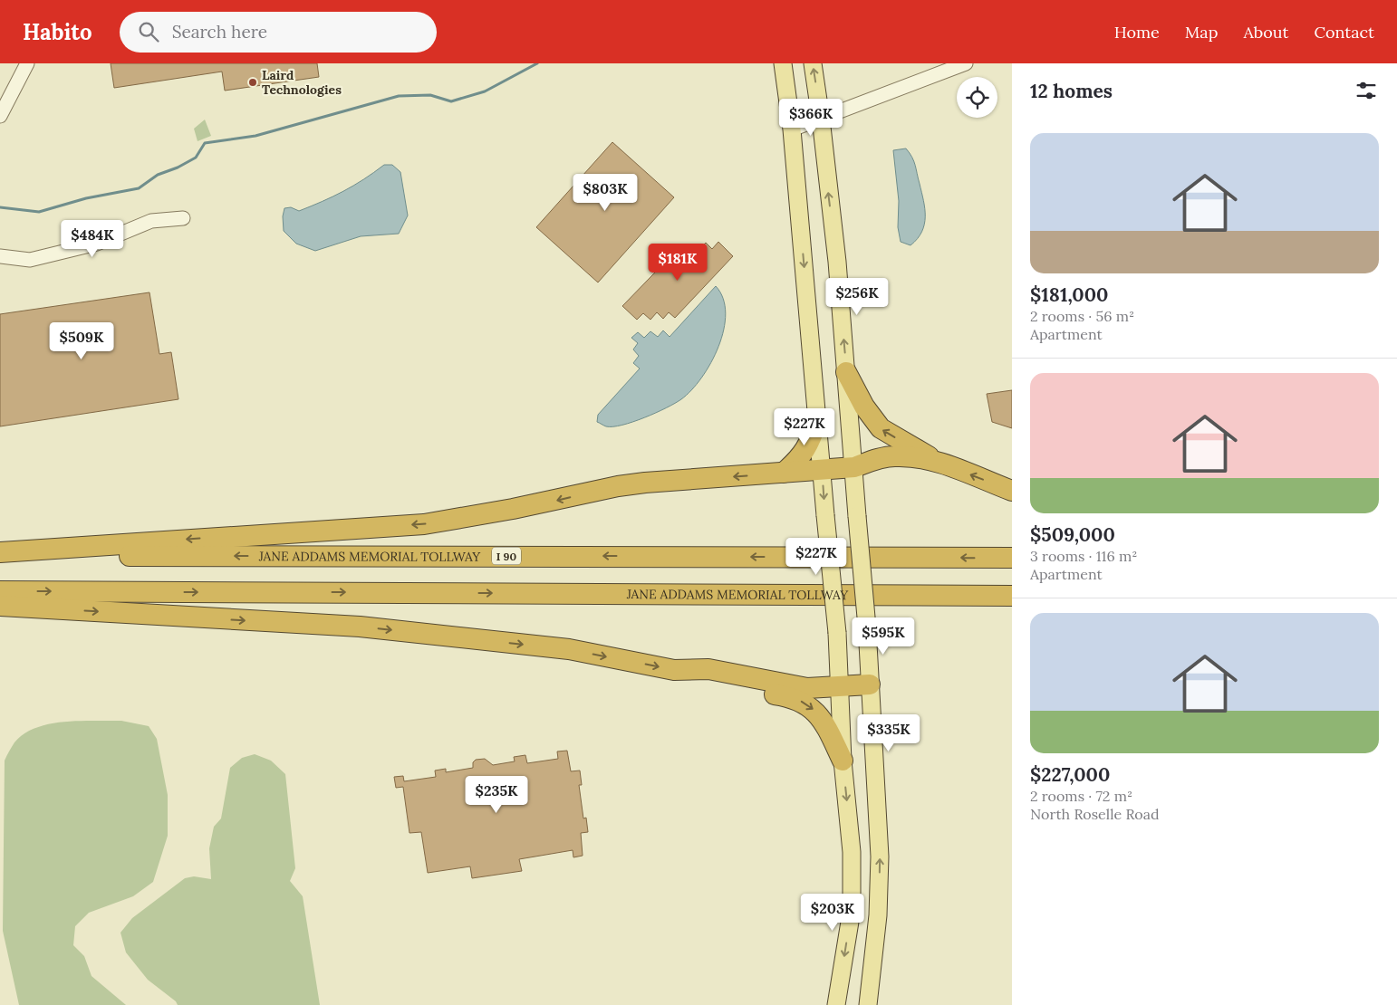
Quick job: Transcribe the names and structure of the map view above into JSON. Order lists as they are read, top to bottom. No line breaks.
{"streets":{"highway":["JANE ADDAMS MEMORIAL TOLLWAY","I 90"]},"places":["Laird Technologies"],"page":{"header":"Habito","search":"Search here","nav":["Home","Map","About","Contact"],"heading":"12 homes","price":["$366K","$803K","$484K","$181K","$256K","$509K","$227K","$227K","$595K","$335K","$235K","$203K"],"list":[{"name":"$181,000","note":"2 rooms · 56 m² · Apartment"},{"name":"$509,000","note":"3 rooms · 116 m² · Apartment"},{"name":"$227,000","note":"2 rooms · 72 m² · North Roselle Road"}]}}
